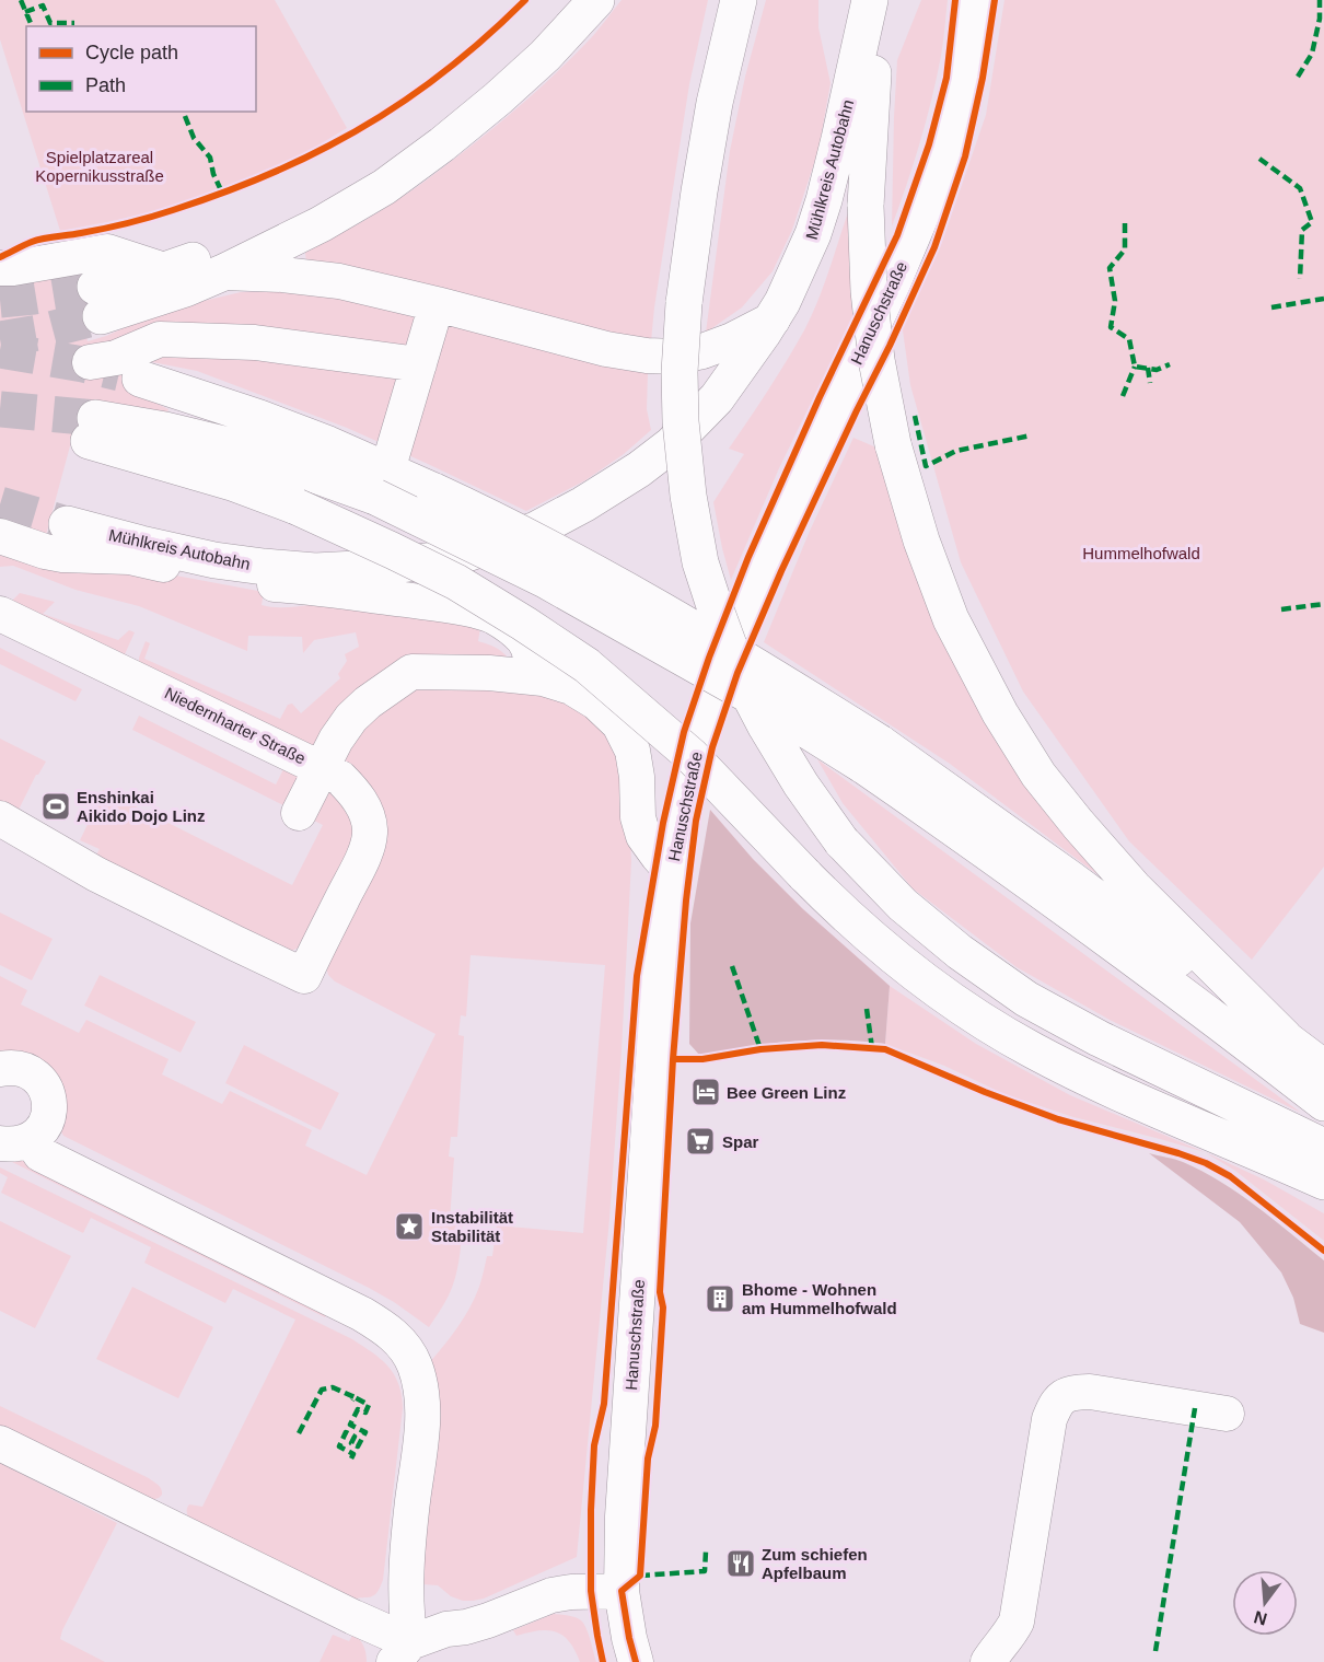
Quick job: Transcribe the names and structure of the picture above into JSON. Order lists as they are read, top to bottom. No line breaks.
{"streets":{"highway":["Mühlkreis Autobahn"],"street":["Hanuschstraße","Niedernharter Straße"]},"crossings":[["Hanuschstraße","Niedernharter Straße"]],"parks":["Spielplatzareal Kopernikusstraße","Hummelhofwald"],"places":{"sports":["Enshinkai Aikido Dojo Linz"],"hotel":["Bee Green Linz"],"supermarket":["Spar"],"place":["Instabilität Stabilität"],"building":["Bhome - Wohnen am Hummelhofwald"],"restaurant":["Zum schiefen Apfelbaum"]},"legend":["Cycle path","Path"],"north":"bottom"}
